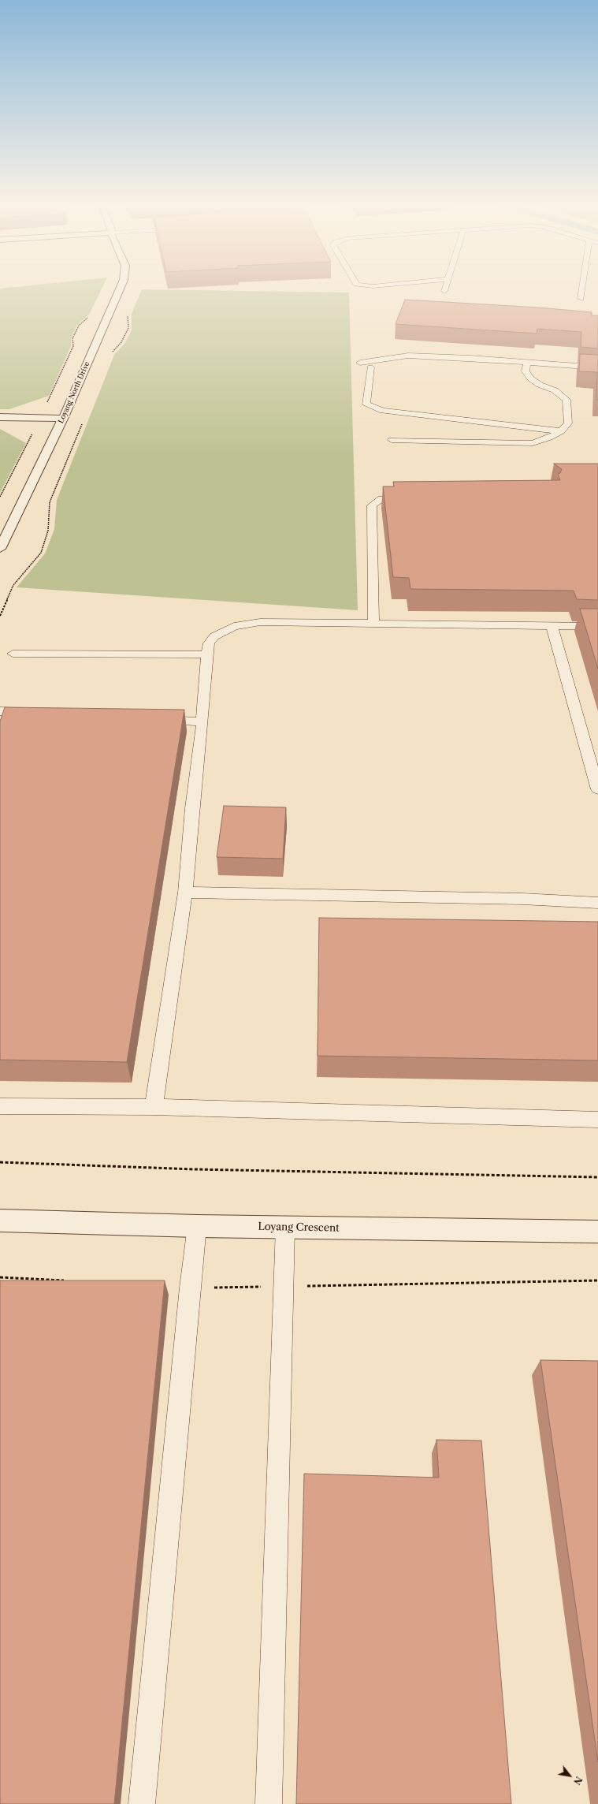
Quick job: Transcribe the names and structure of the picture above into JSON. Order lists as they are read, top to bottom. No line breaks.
{"streets":{"street":["Loyang North Drive","Loyang Crescent"]},"north":"bottom right"}
